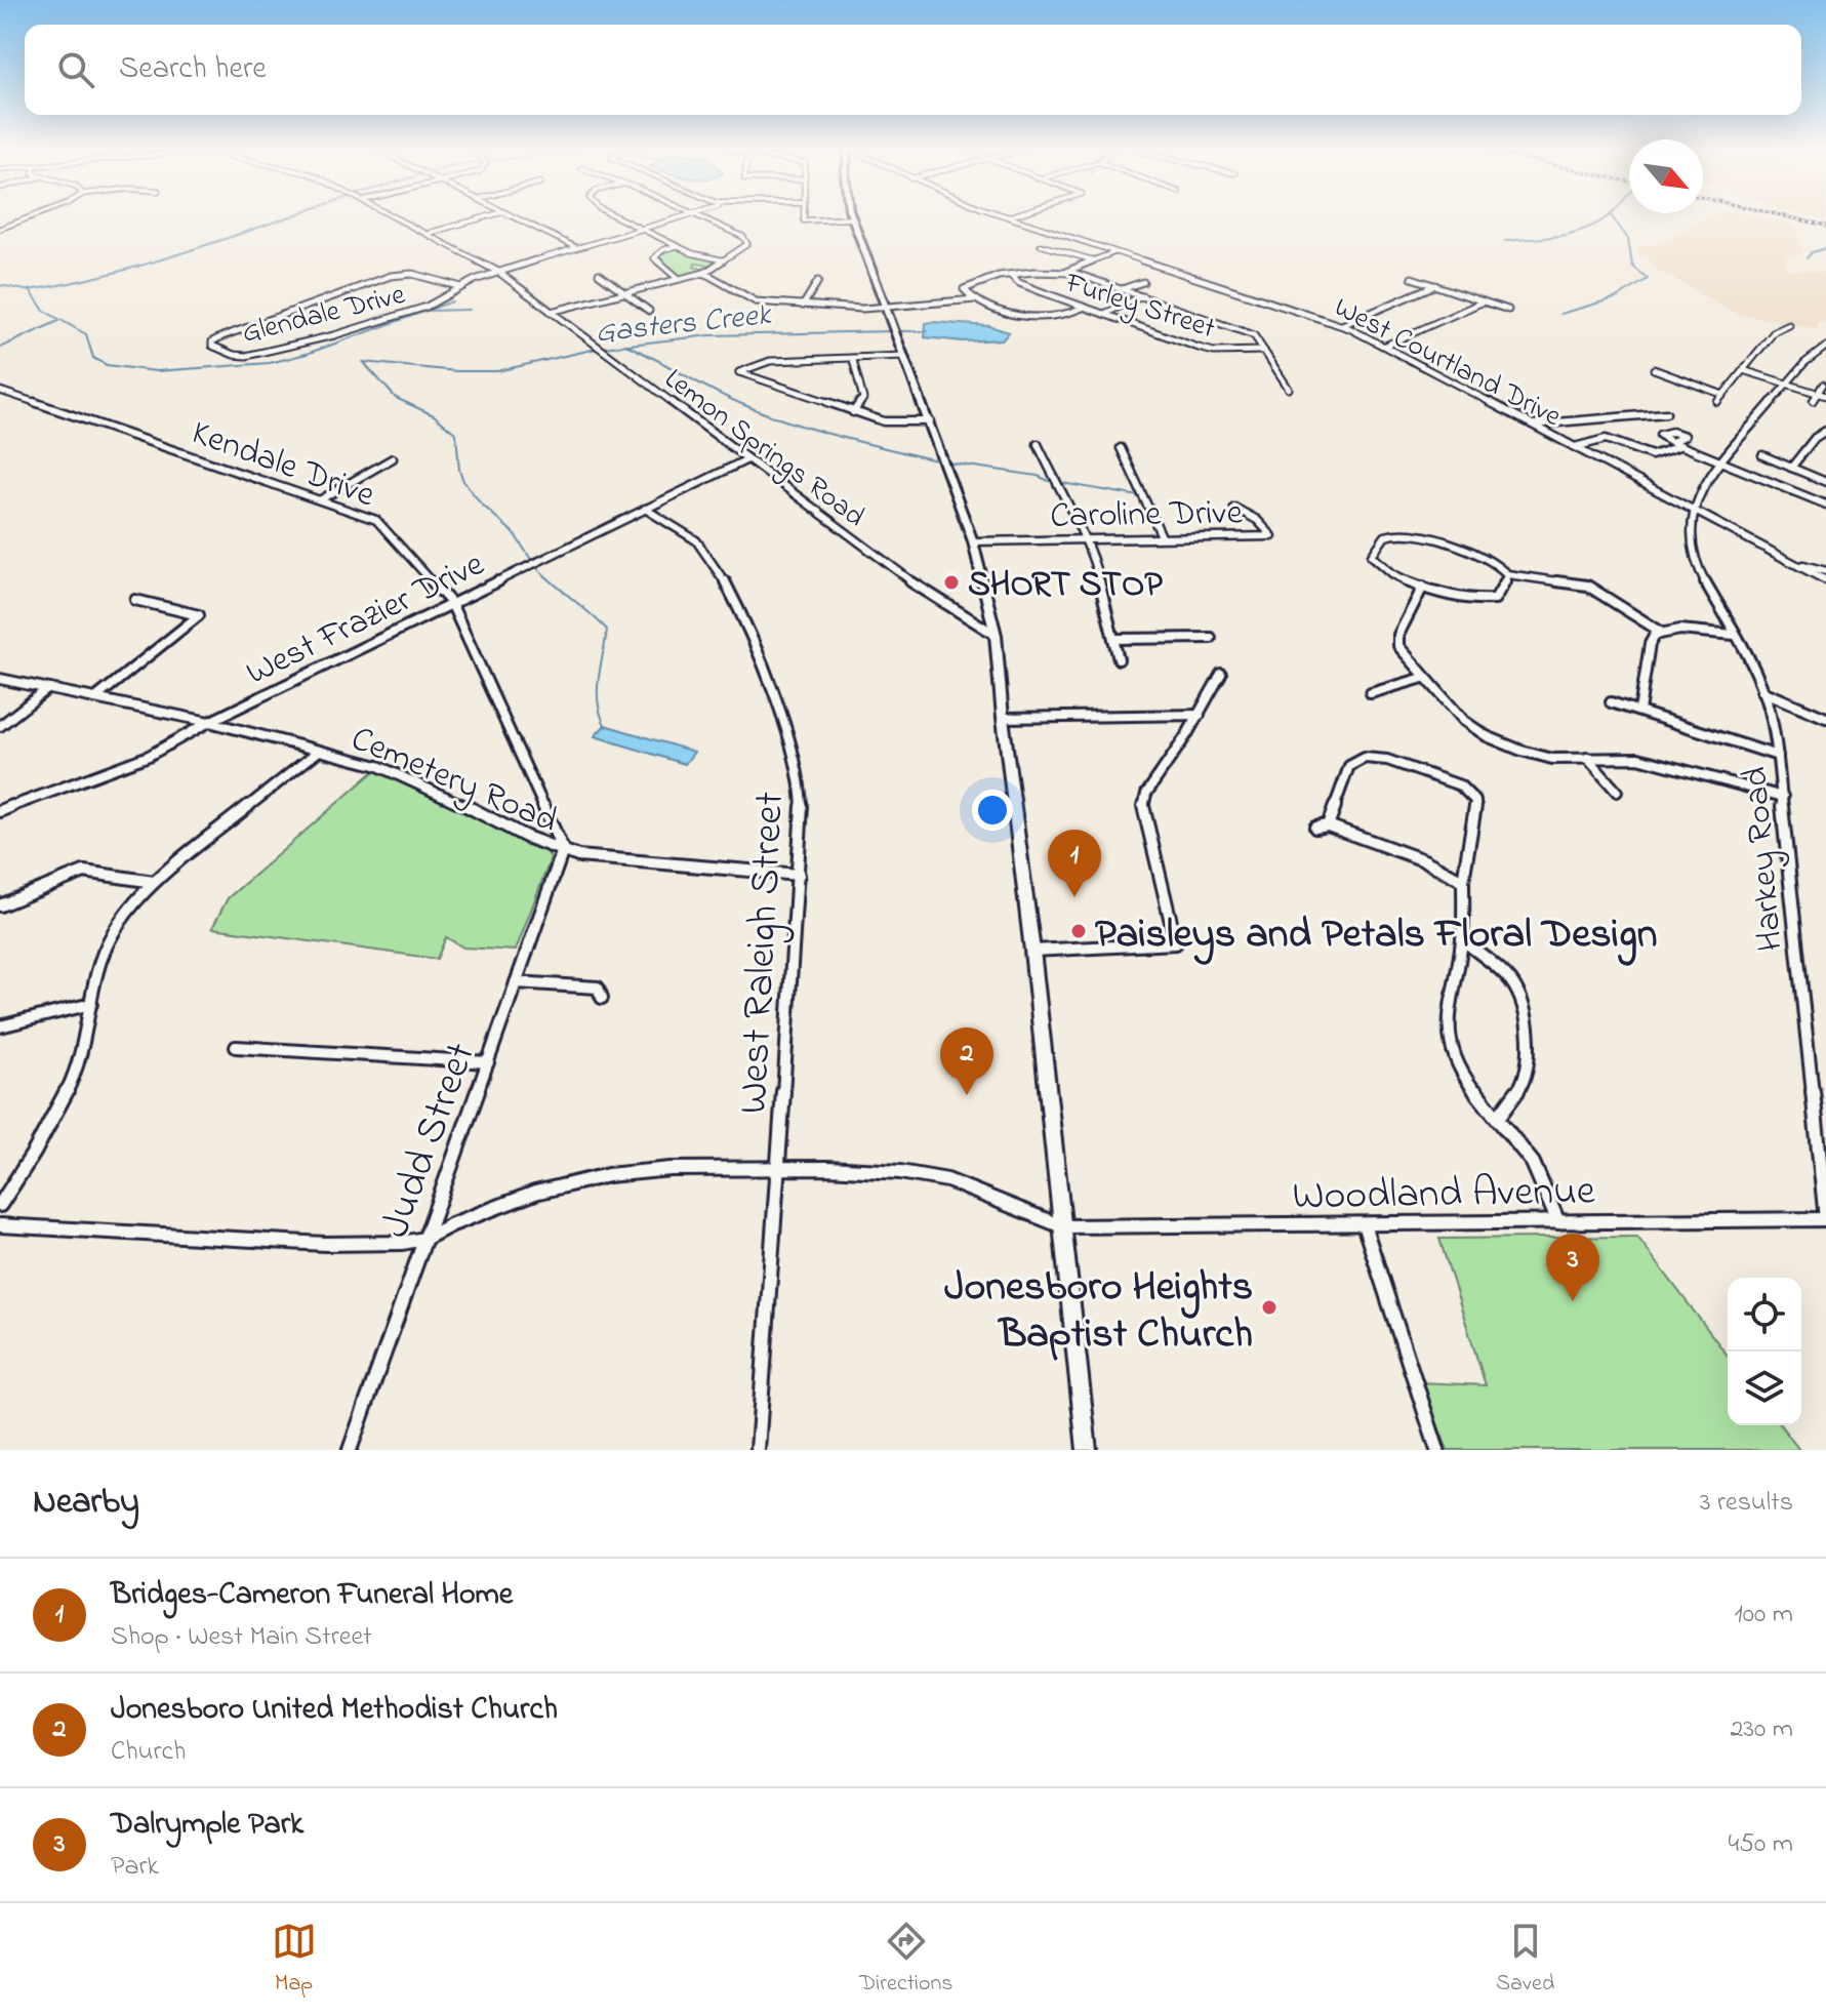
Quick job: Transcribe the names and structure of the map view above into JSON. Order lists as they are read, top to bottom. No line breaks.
{"streets":{"street":["Furley Street","Glendale Drive","West Courtland Drive","Lemon Springs Road","Kendale Drive","Caroline Drive","West Frazier Drive","Cemetery Road","Harkey Road","West Raleigh Street","Judd Street","Woodland Avenue"]},"crossings":[["Glendale Drive","Lemon Springs Road"],["West Courtland Drive","Harkey Road"],["Lemon Springs Road","West Frazier Drive"],["Kendale Drive","West Frazier Drive"],["Kendale Drive","Cemetery Road"],["Kendale Drive","Judd Street"],["West Frazier Drive","Cemetery Road"],["West Frazier Drive","West Raleigh Street"],["Cemetery Road","West Raleigh Street"],["Cemetery Road","Judd Street"],["Harkey Road","Woodland Avenue"],["West Raleigh Street","Woodland Avenue"],["Judd Street","Woodland Avenue"]],"water":["Gasters Creek"],"places":["SHORT STOP","Paisleys and Petals Floral Design","Jonesboro Heights Baptist Church"],"north":"bottom right","page":{"search":"Search here","pins":["1","2","3"],"heading":["Nearby","3 results"],"list":[{"mark":"1","name":"Bridges-Cameron Funeral Home","note":"Shop · West Main Street","value":"100 m"},{"mark":"2","name":"Jonesboro United Methodist Church","note":"Church","value":"230 m"},{"mark":"3","name":"Dalrymple Park","note":"Park","value":"450 m"}],"nav":["Map","Directions","Saved"]}}
